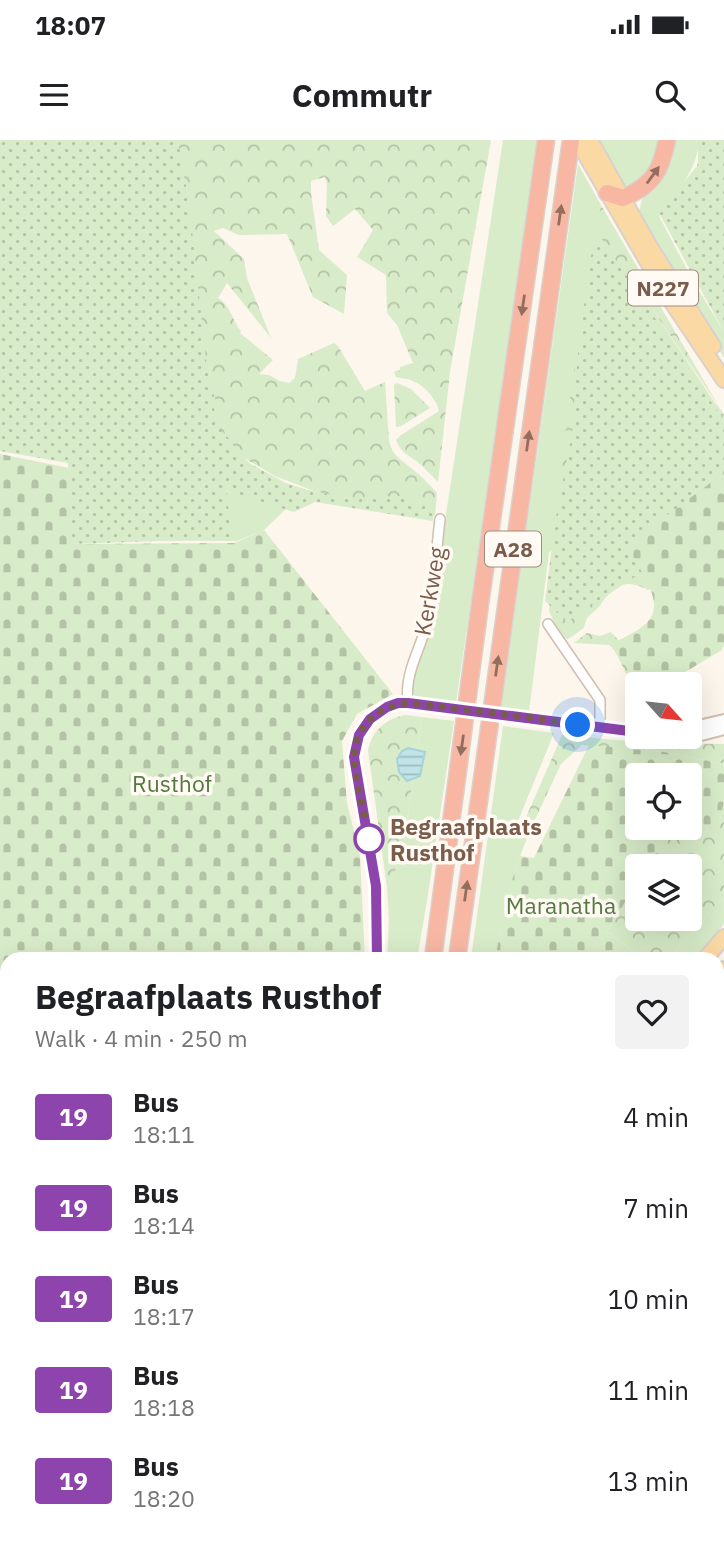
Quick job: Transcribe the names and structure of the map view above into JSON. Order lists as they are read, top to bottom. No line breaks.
{"streets":{"highway":["A28"],"main road":["N227"],"street":["Kerkweg"]},"parks":["Rusthof","Maranatha"],"places":["Begraafplaats Rusthof"],"lines":["bus line 19"],"north":"bottom right","page":{"status":"18:07","header":"Commutr","heading":["Begraafplaats Rusthof","Walk · 4 min · 250 m"],"list":[{"mark":"19","name":"Bus","note":"18:11","value":"4 min"},{"mark":"19","name":"Bus","note":"18:14","value":"7 min"},{"mark":"19","name":"Bus","note":"18:17","value":"10 min"},{"mark":"19","name":"Bus","note":"18:18","value":"11 min"},{"mark":"19","name":"Bus","note":"18:20","value":"13 min"}]}}
